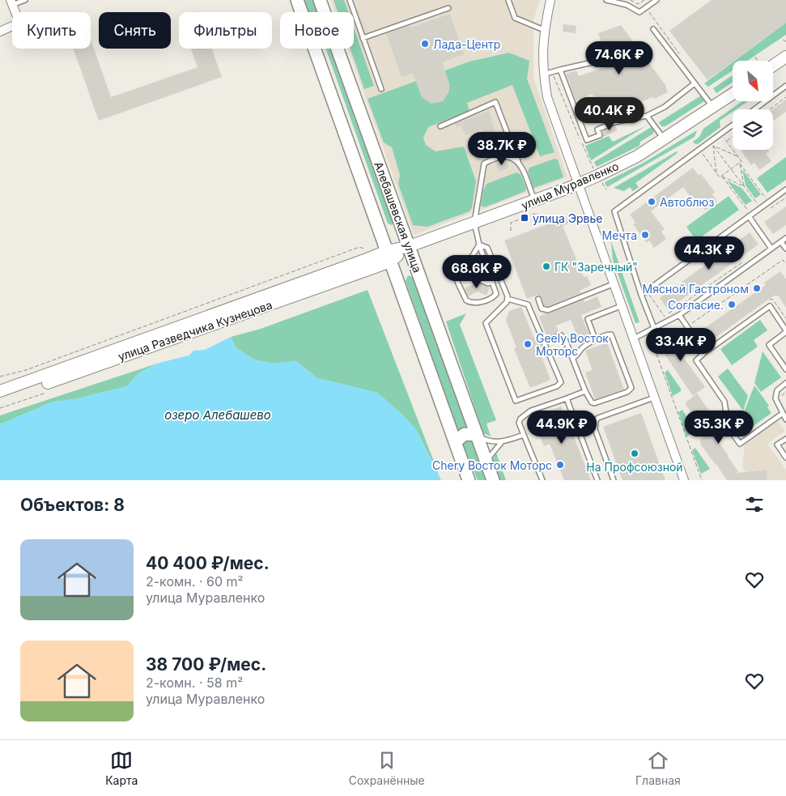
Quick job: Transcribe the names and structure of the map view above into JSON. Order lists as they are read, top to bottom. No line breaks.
{"streets":{"main road":["улица Муравленко","Алебашевская улица","улица Разведчика Кузнецова"]},"crossings":[["улица Муравленко","Алебашевская улица"],["улица Муравленко","улица Разведчика Кузнецова"],["Алебашевская улица","улица Разведчика Кузнецова"]],"water":["озеро Алебашево"],"places":{"other":["Лада-Центр","Автоблюз","Мечта","ГК \"Заречный\"","Мясной Гастроном","Согласие.","Geely Восток Моторс","На Профсоюзной","Chery Восток Моторс"],"transit":["улица Эрвье"]},"north":"bottom right","page":{"chip":["Купить","Снять","Фильтры","Новое"],"price":["74.6K ₽","40.4K ₽","38.7K ₽","44.3K ₽","68.6K ₽","33.4K ₽","44.9K ₽","35.3K ₽"],"heading":"Объектов: 8","list":[{"name":"40 400 ₽/мес.","note":"2-комн. · 60 m² · улица Муравленко"},{"name":"38 700 ₽/мес.","note":"2-комн. · 58 m² · улица Муравленко"}],"tabs":["Карта","Сохранённые","Главная"]}}
